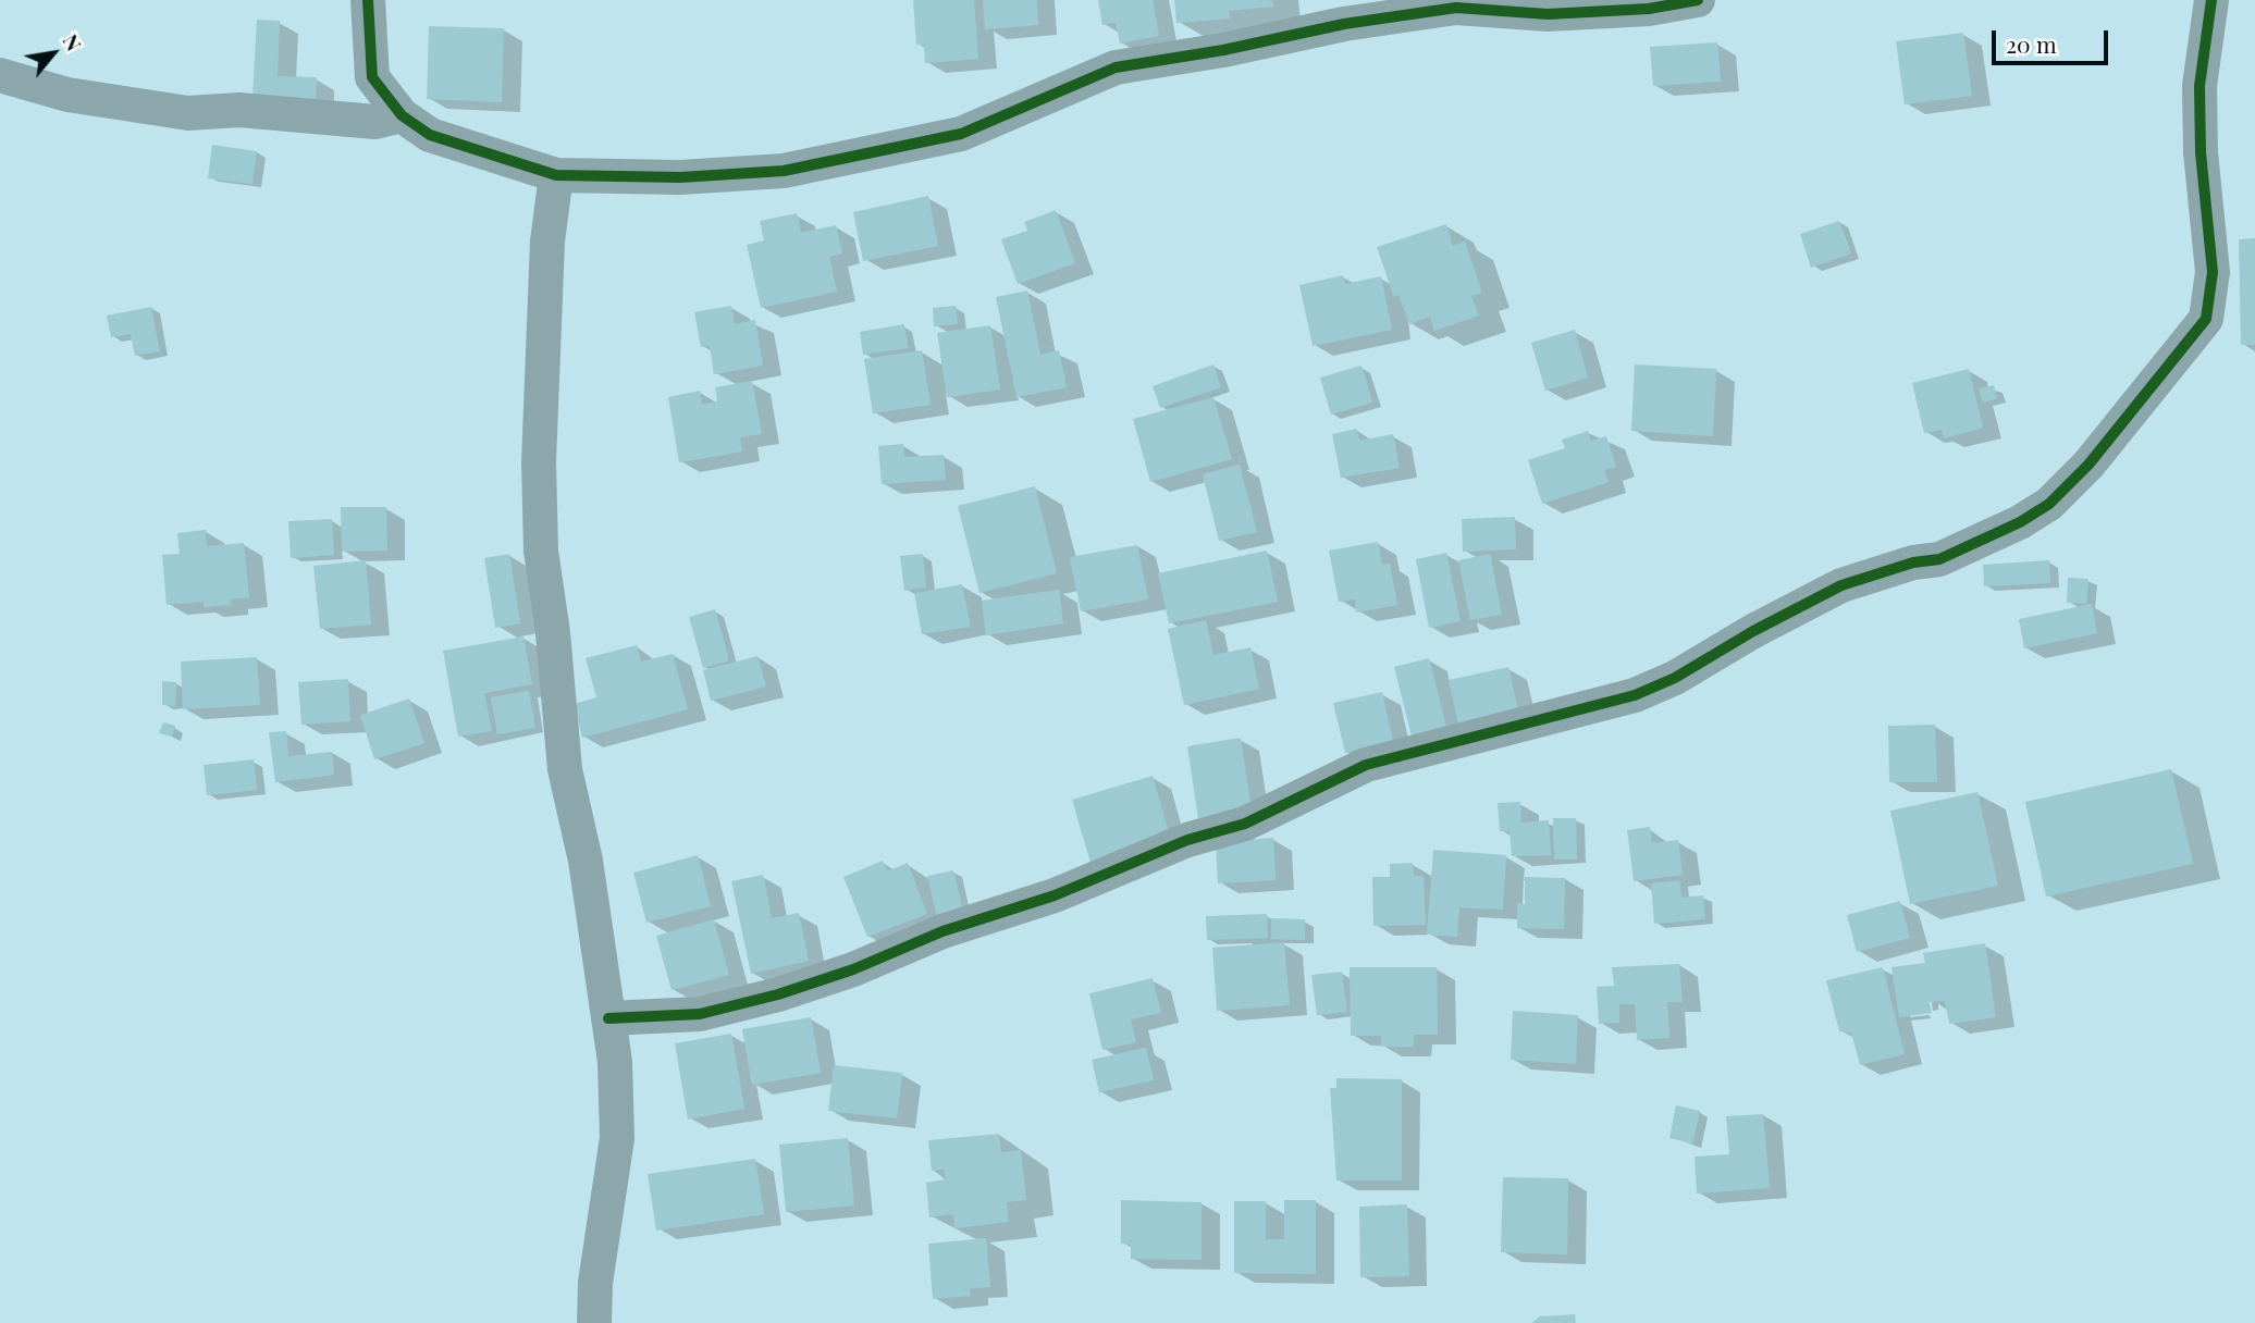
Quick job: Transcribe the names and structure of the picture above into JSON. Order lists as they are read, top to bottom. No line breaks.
{"scale_bar":"20 m","north":"top right"}
